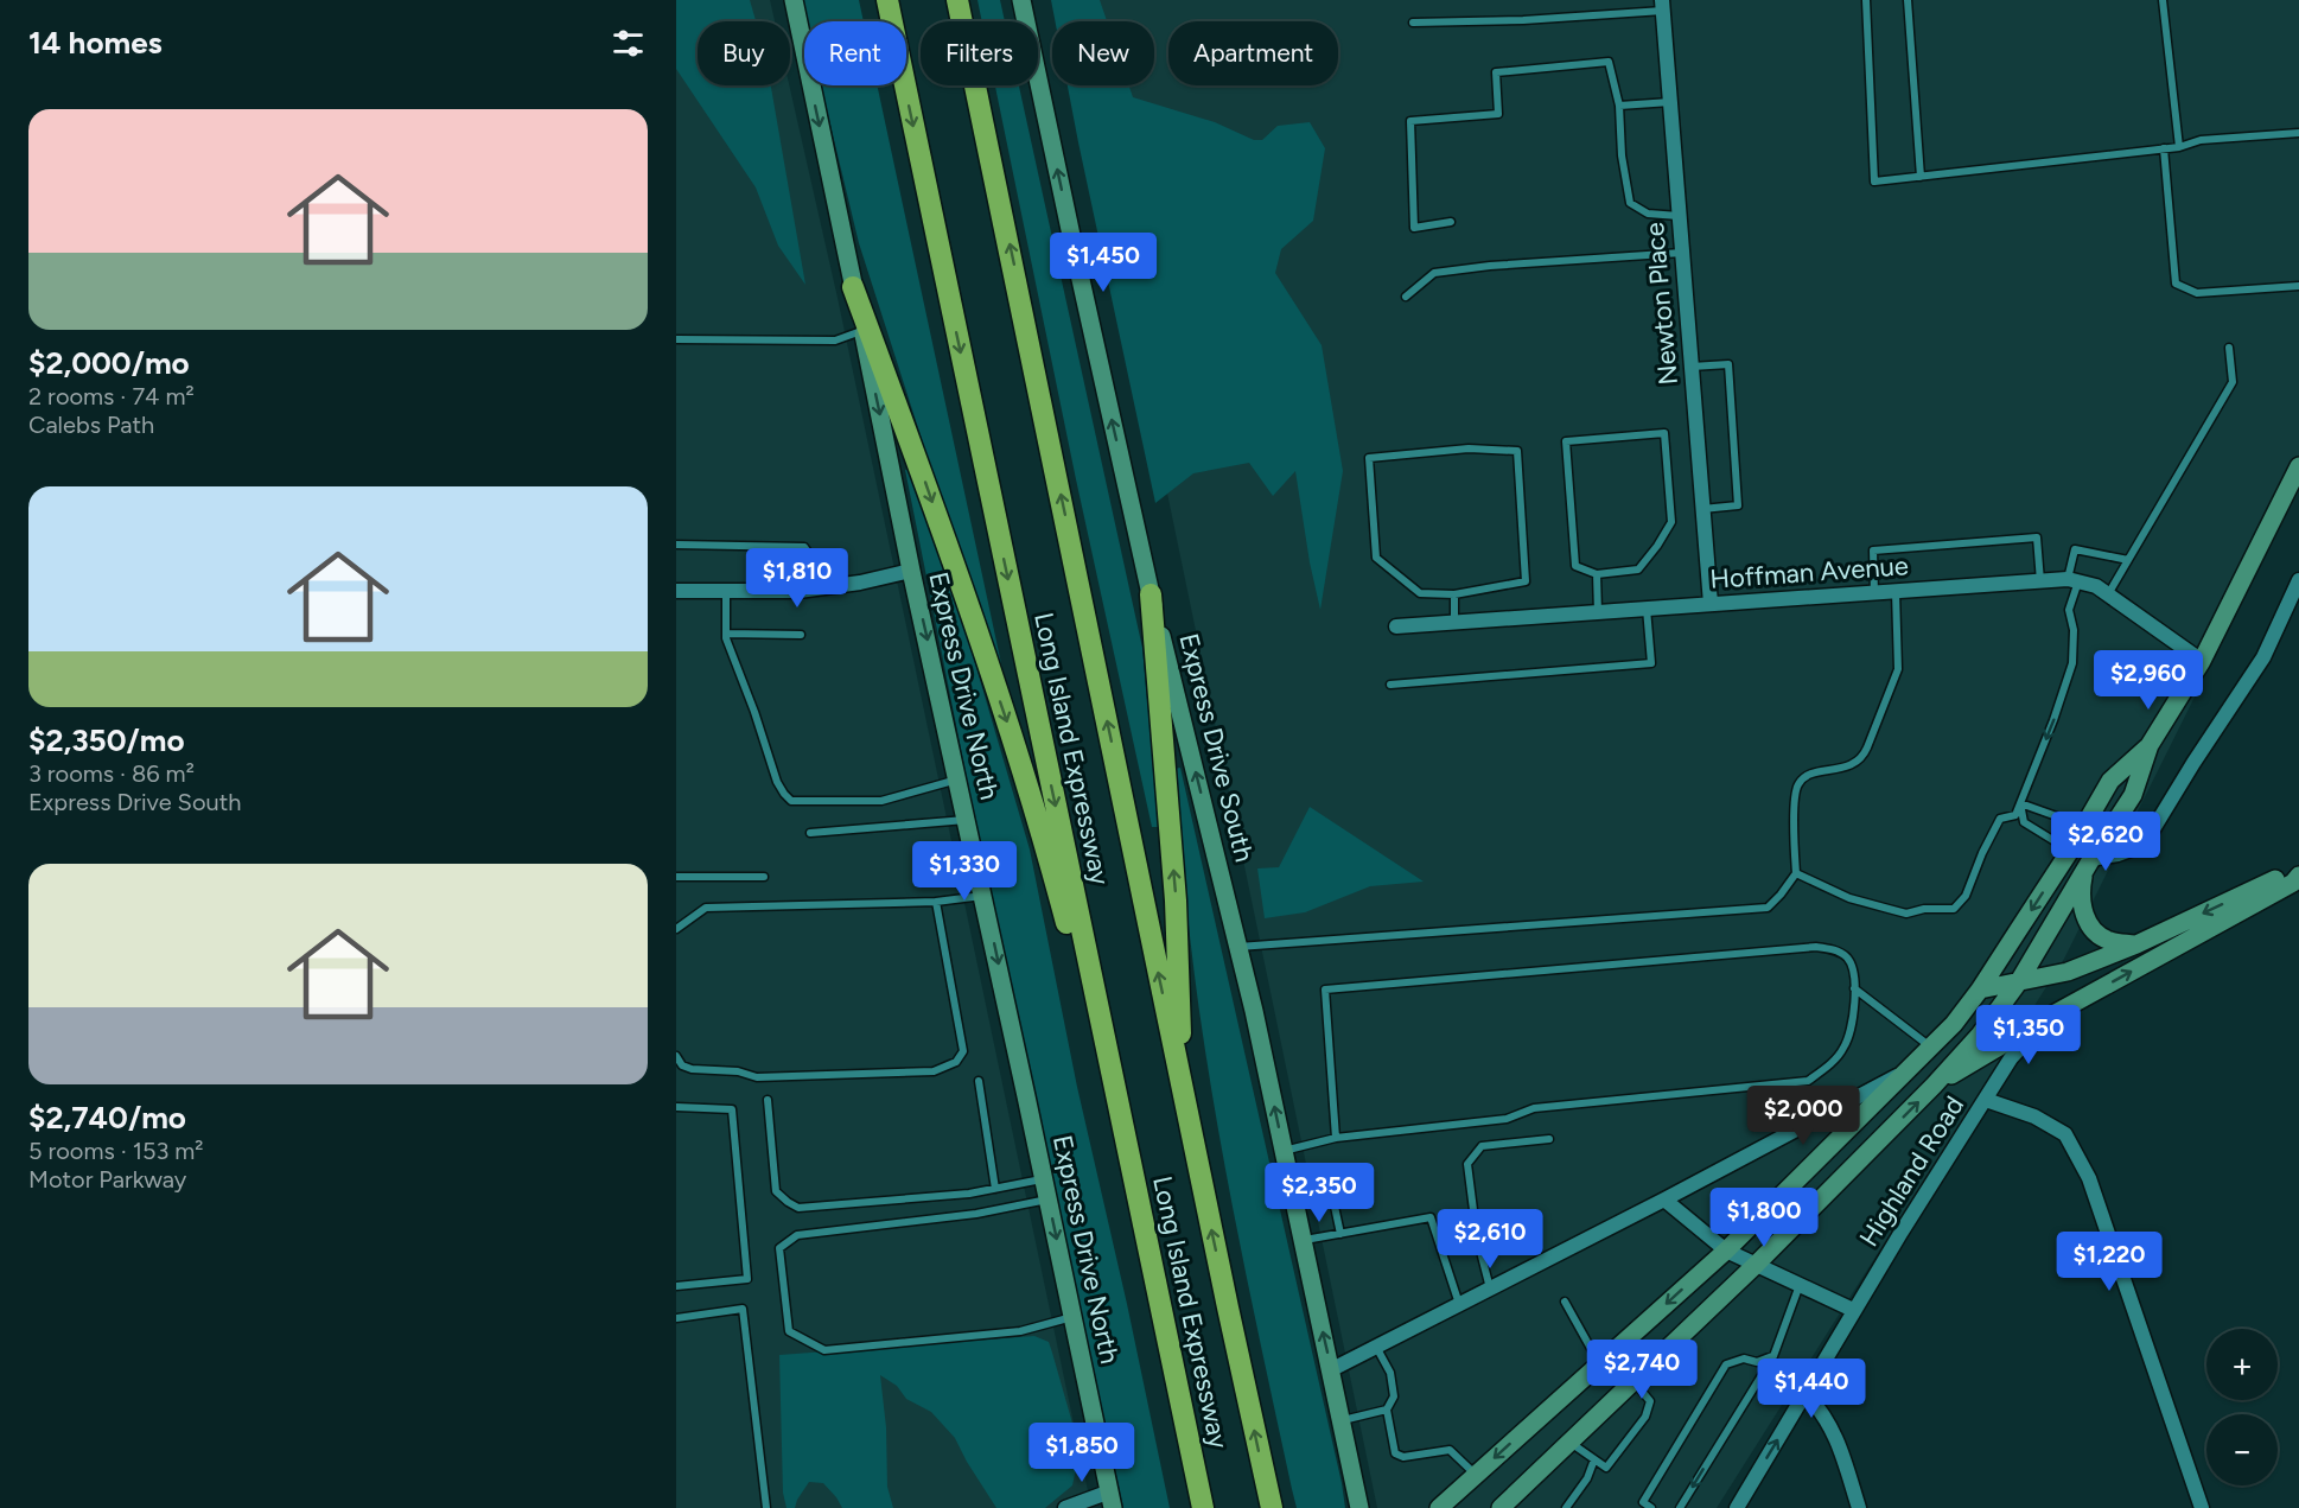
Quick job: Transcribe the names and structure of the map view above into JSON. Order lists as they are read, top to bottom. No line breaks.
{"streets":{"highway":["Long Island Expressway"],"main road":["Express Drive North","Express Drive South"],"street":["Newton Place","Hoffman Avenue","Highland Road"]},"crossings":[["Newton Place","Hoffman Avenue"]],"one_way":["Express Drive North","Express Drive South"],"page":{"heading":"14 homes","chip":["Buy","Rent","Filters","New","Apartment"],"list":[{"name":"$2,000/mo","note":"2 rooms · 74 m² · Calebs Path"},{"name":"$2,350/mo","note":"3 rooms · 86 m² · Express Drive South"},{"name":"$2,740/mo","note":"5 rooms · 153 m² · Motor Parkway"}],"price":["$1,450","$1,810","$2,960","$2,620","$1,330","$1,350","$2,000","$2,350","$1,800","$2,610","$1,220","$2,740","$1,440","$1,850"],"map_buttons":["+","−"]}}
